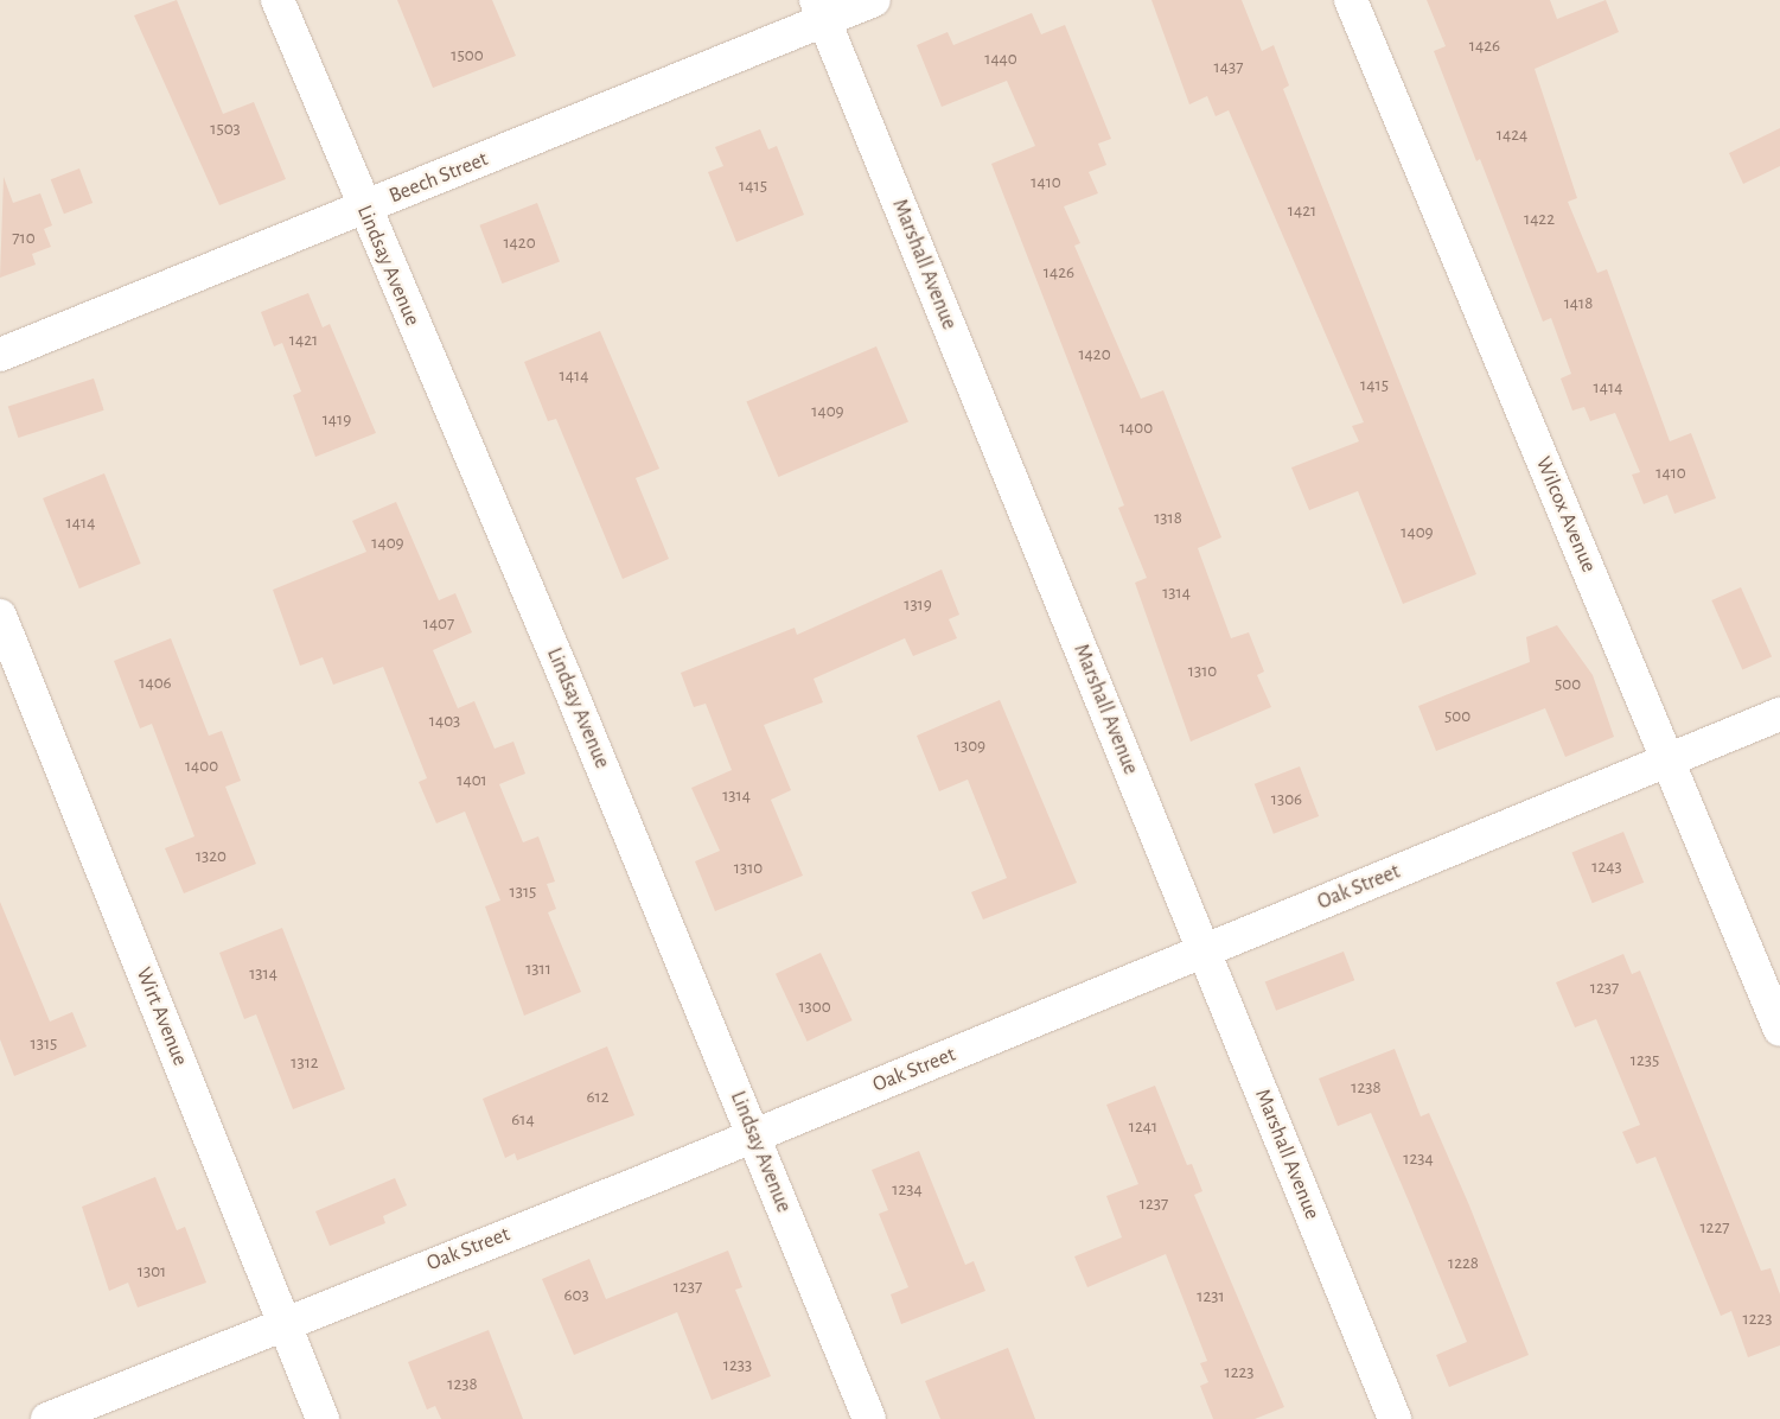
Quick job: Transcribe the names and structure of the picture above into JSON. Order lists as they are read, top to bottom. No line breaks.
{"streets":{"street":["Beech Street","Marshall Avenue","Lindsay Avenue","Wilcox Avenue","Oak Street","Wirt Avenue"]},"crossings":[["Beech Street","Marshall Avenue"],["Beech Street","Lindsay Avenue"],["Marshall Avenue","Oak Street"],["Lindsay Avenue","Oak Street"],["Wilcox Avenue","Oak Street"],["Oak Street","Wirt Avenue"]],"house_numbers":["1426","1500","1440","1437","1503","1424","1410","1415","1421","1422","710","1420","1426","1418","1421","1420","1414","1415","1414","1409","1419","1400","1410","1318","1414","1409","1409","1314","1319","1407","1310","1406","500","500","1403","1309","1400","1401","1314","1306","1320","1243","1310","1315","1311","1314","1237","1300","1315","1235","1312","1238","612","614","1241","1234","1234","1237","1227","1228","1301","1237","603","1231","1223","1233","1223","1238"]}
